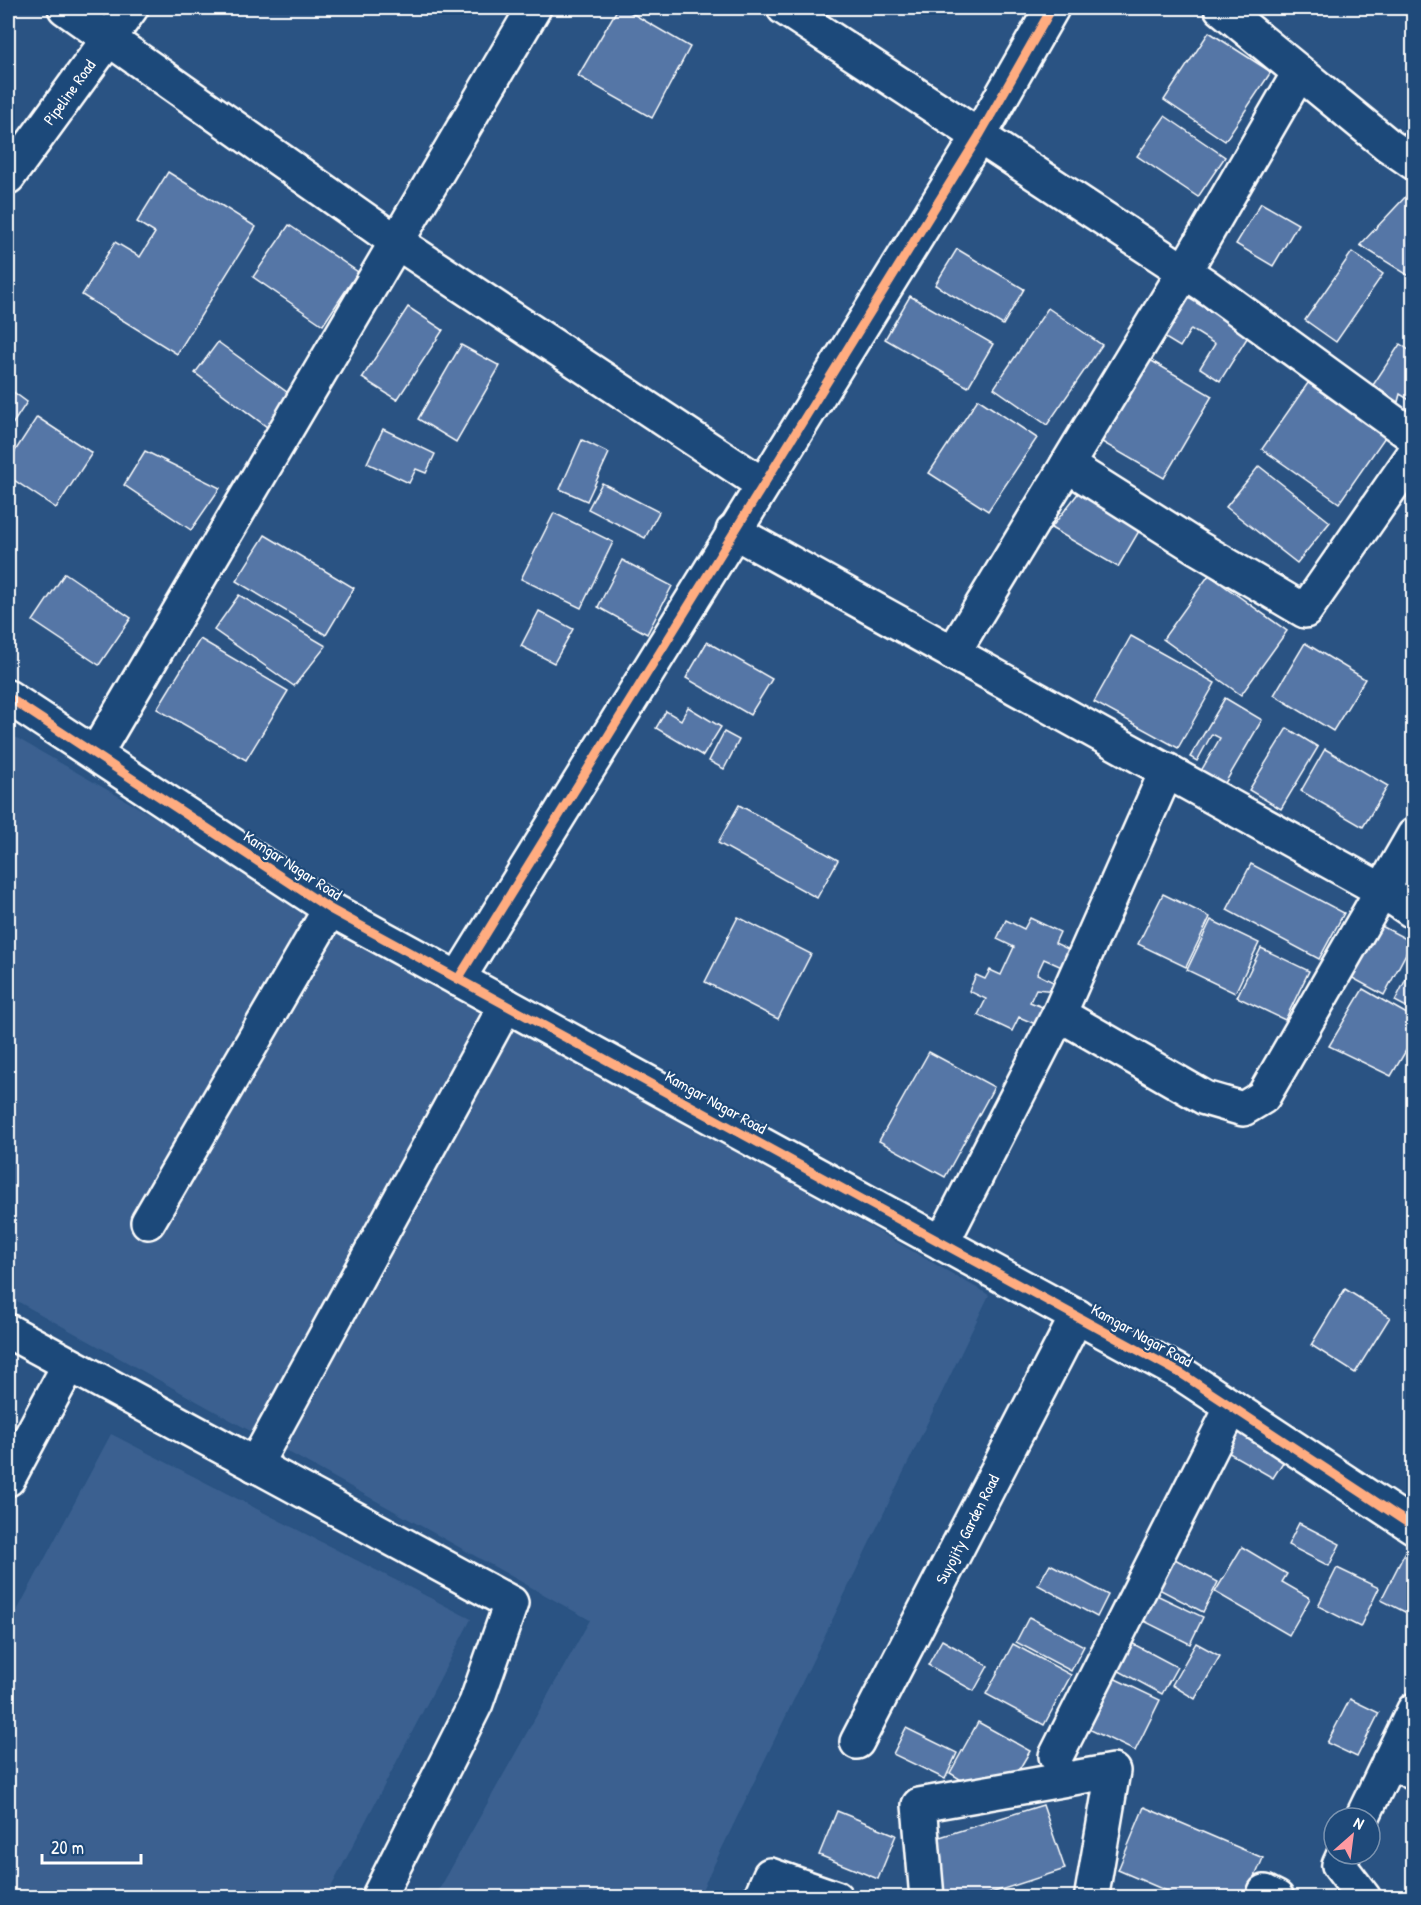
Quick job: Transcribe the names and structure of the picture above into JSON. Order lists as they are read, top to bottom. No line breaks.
{"streets":{"street":["Pipeline Road","Kamgar Nagar Road","Suyojity Garden Road"]},"crossings":[["Kamgar Nagar Road","Suyojity Garden Road"]],"scale_bar":"20 m","north":"top right"}
